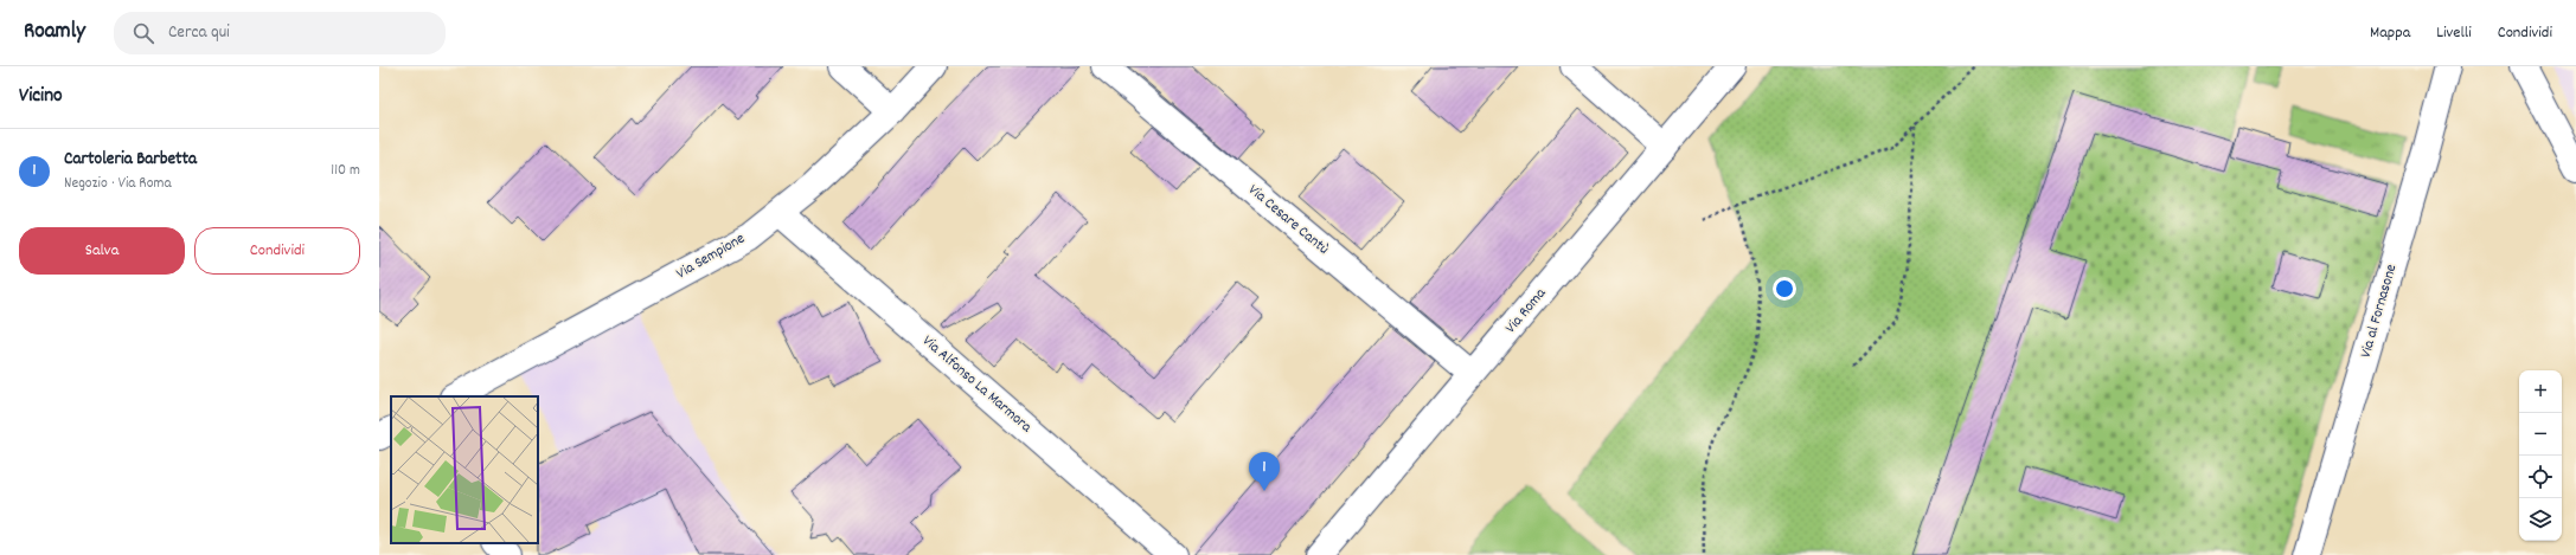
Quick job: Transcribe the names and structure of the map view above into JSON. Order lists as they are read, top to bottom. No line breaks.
{"streets":{"street":["Via Cesare Cantù","Via Sempione","Via Roma","Via al Fornasone","Via Alfonso La Marmora"]},"crossings":[["Via Cesare Cantù","Via Roma"],["Via Sempione","Via Alfonso La Marmora"]],"page":{"header":"Roamly","search":"Cerca qui","nav":["Mappa","Livelli","Condividi"],"heading":"Vicino","list":[{"mark":"1","name":"Cartoleria Barbetta","note":"Negozio · Via Roma","value":"110 m"}],"buttons":["Salva","Condividi"],"map_buttons":["+","−"],"pins":"1"}}
